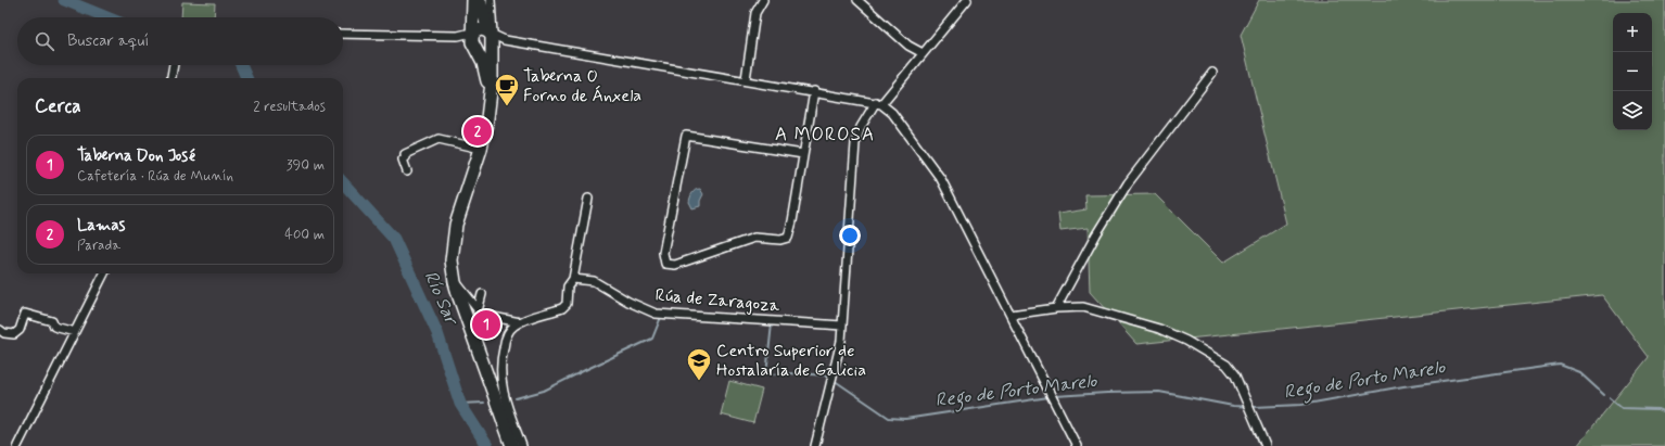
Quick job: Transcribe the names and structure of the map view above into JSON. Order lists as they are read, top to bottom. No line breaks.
{"streets":{"street":["Rúa de Zaragoza"]},"districts":["A MOROSA"],"water":["Río Sar","Rego de Porto Marelo"],"places":{"cafe":["Taberna O Forno de Ánxela"],"school or university":["Centro Superior de Hostalaría de Galicia"]},"page":{"map_buttons":["+","−"],"search":"Buscar aquí","heading":["Cerca","2 resultados"],"pins":["2","1"],"list":[{"mark":"1","name":"Taberna Don José","note":"Cafetería · Rúa de Munín","value":"390 m"},{"mark":"2","name":"Lamas","note":"Parada","value":"400 m"}]}}
